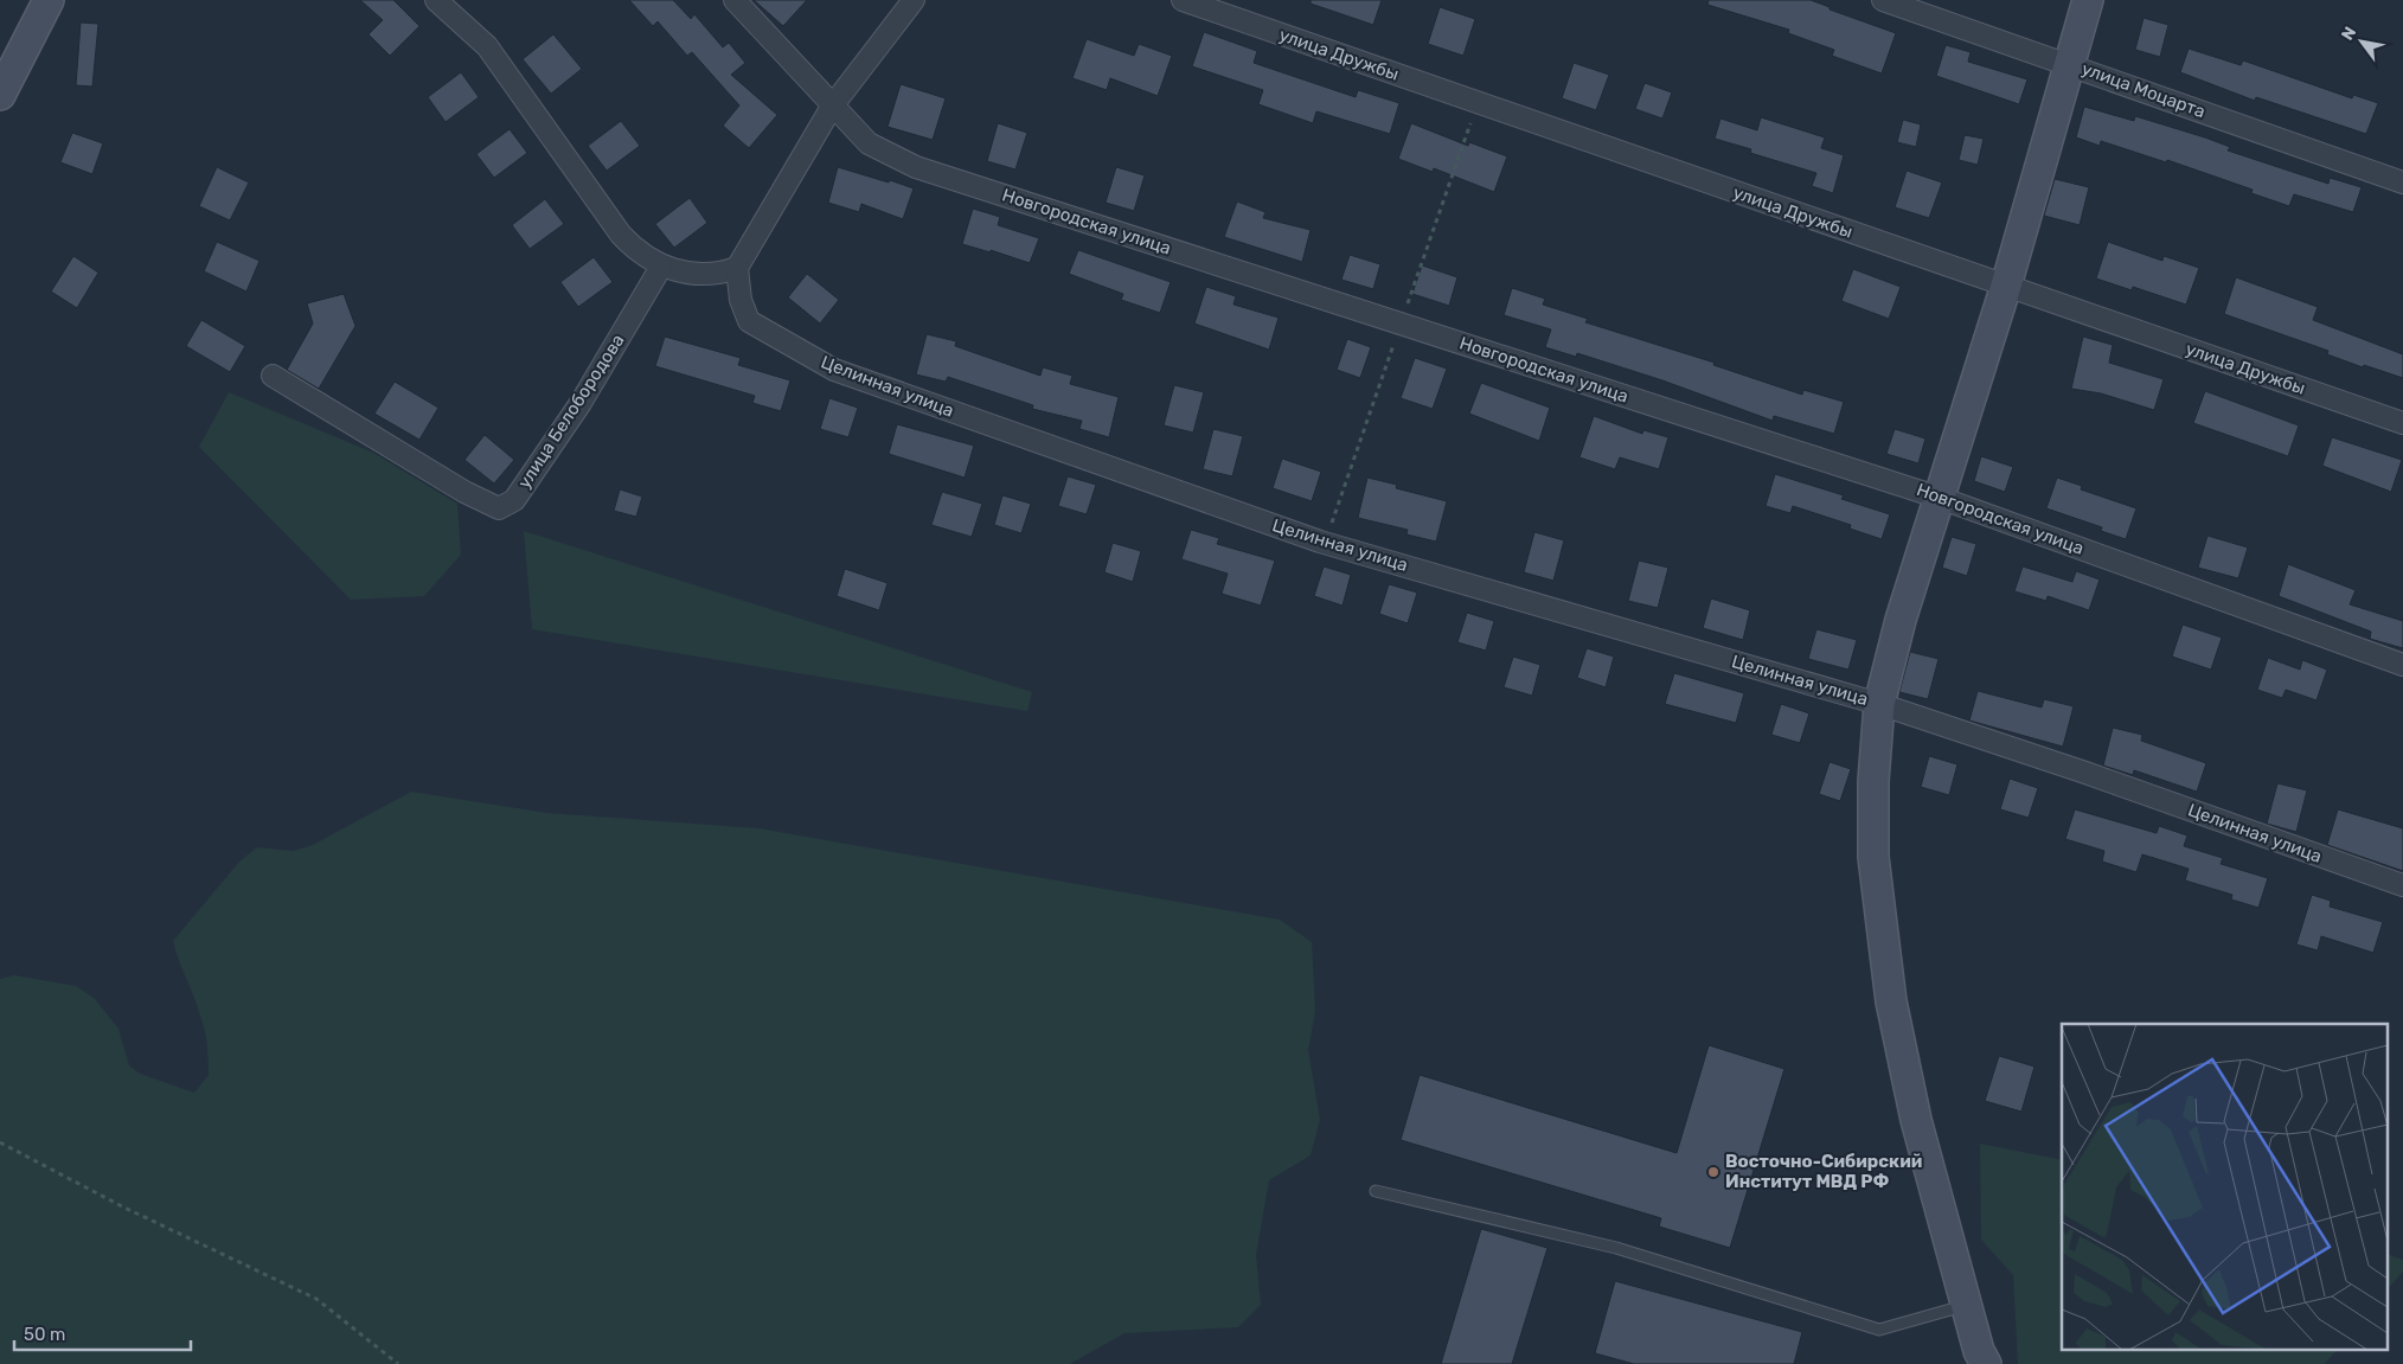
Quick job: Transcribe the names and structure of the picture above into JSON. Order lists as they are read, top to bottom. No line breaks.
{"streets":{"street":["улица Дружбы","улица Моцарта","Новгородская улица","Целинная улица","улица Белобородова"]},"places":["Восточно-Сибирский Институт МВД РФ"],"scale_bar":"50 m","north":"top left"}
